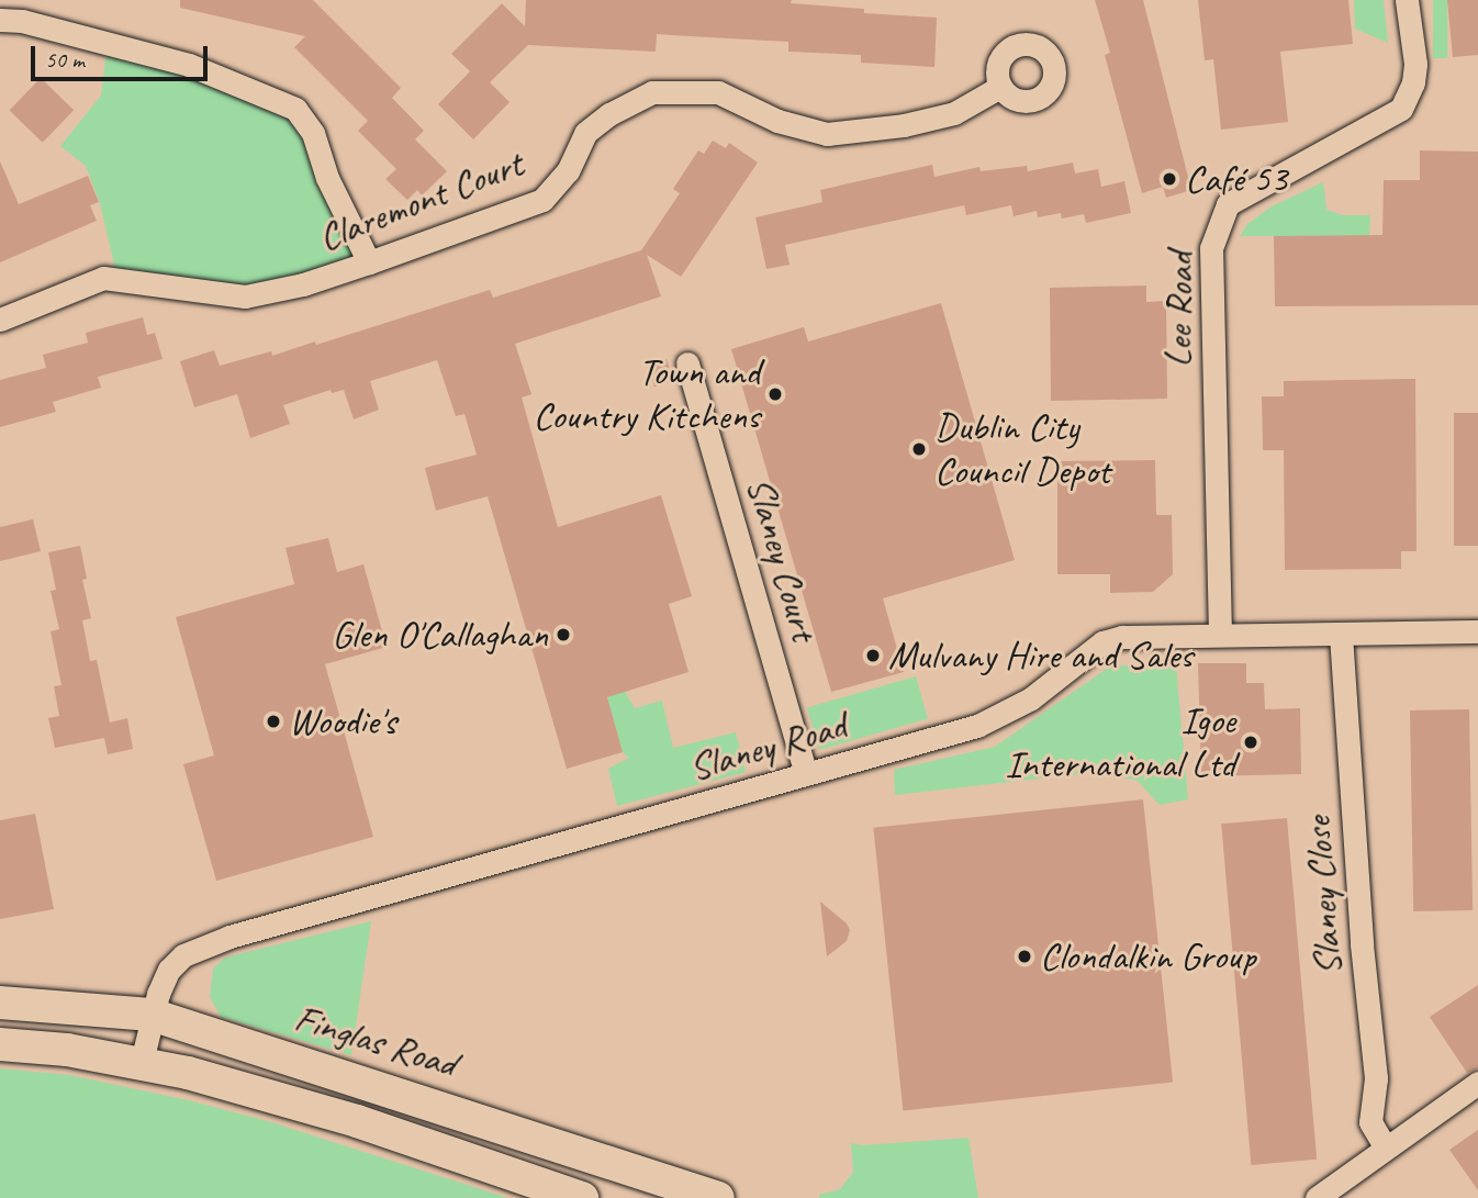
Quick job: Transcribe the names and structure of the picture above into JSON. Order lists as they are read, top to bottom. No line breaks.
{"streets":{"main road":["Finglas Road"],"street":["Claremont Court","Lee Road","Slaney Court","Slaney Road","Slaney Close"]},"crossings":[["Lee Road","Slaney Road"],["Slaney Court","Slaney Road"],["Slaney Road","Slaney Close"],["Slaney Road","Finglas Road"]],"places":["Café 53","Town and Country Kitchens","Dublin City Council Depot","Glen O'Callaghan","Mulvany Hire and Sales","Woodie's","Igoe International Ltd","Clondalkin Group"],"scale_bar":"50 m"}
